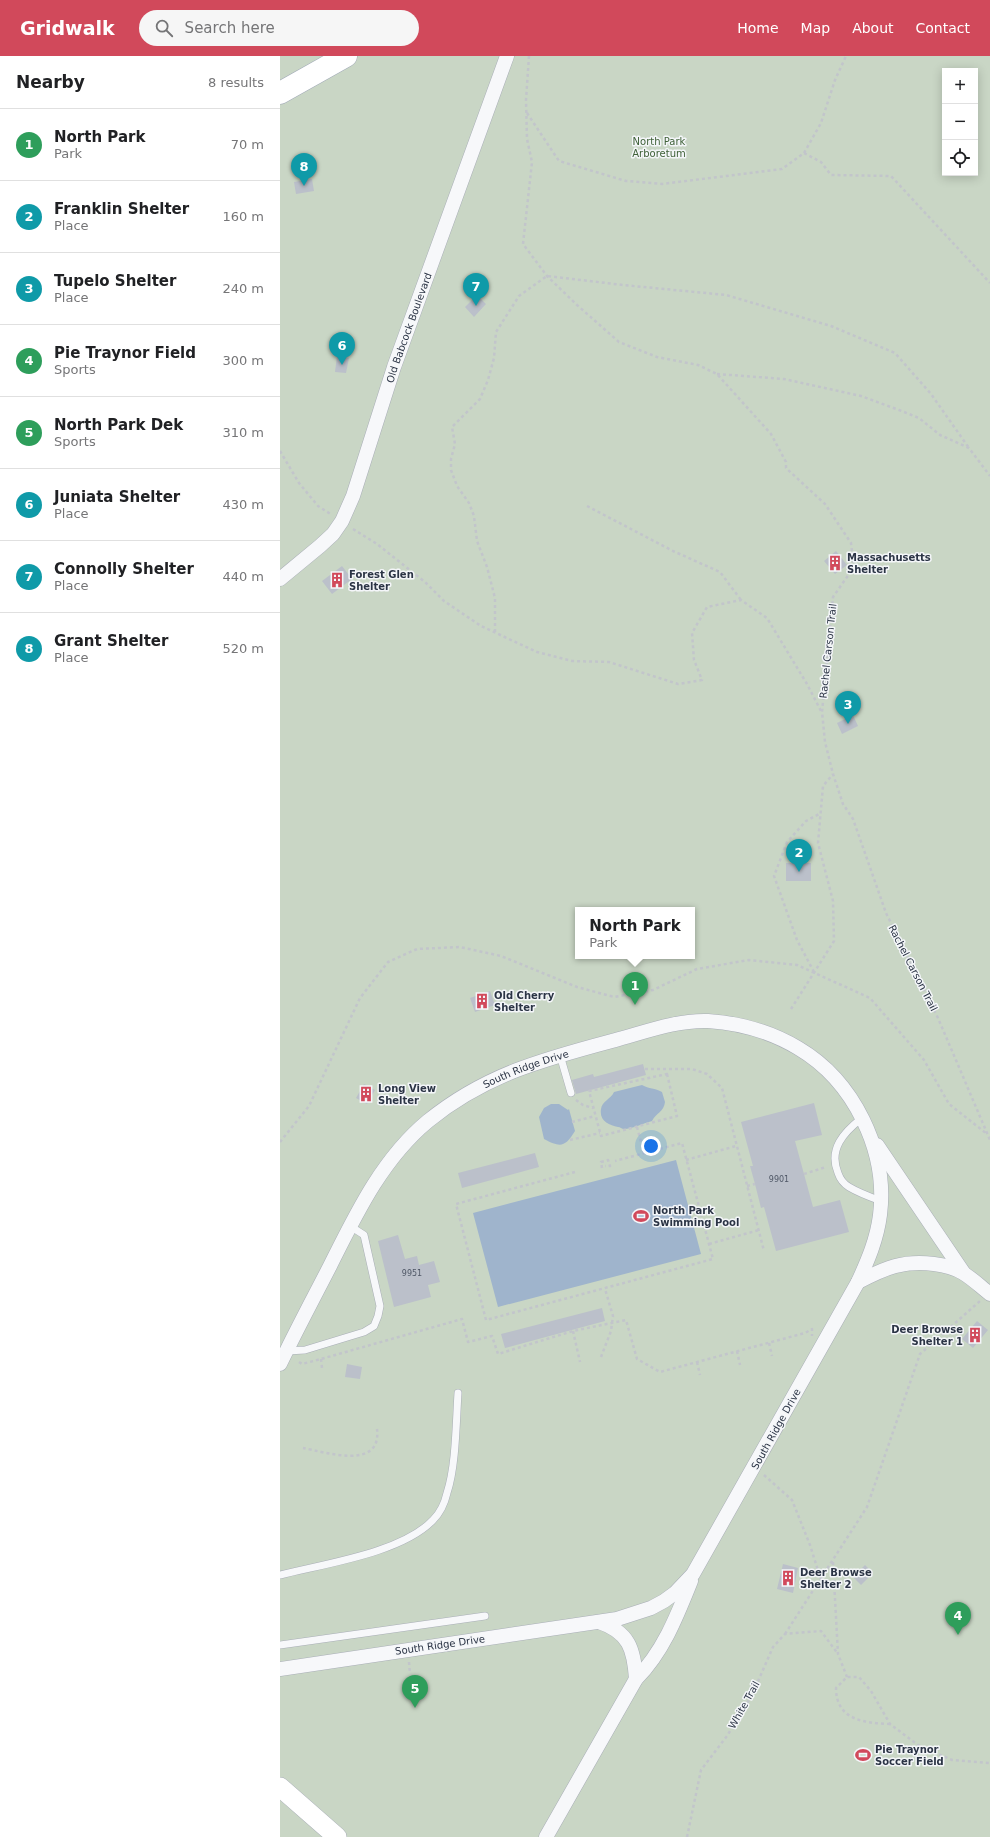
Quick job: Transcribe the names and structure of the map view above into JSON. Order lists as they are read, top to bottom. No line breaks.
{"streets":{"street":["Old Babcock Boulevard","South Ridge Drive"],"path":["Rachel Carson Trail","White Trail"]},"crossings":[["South Ridge Drive","White Trail"]],"parks":["North Park Arboretum"],"places":{"building":["Massachusetts Shelter","Forest Glen Shelter","Old Cherry Shelter","Long View Shelter","Deer Browse Shelter 1","Deer Browse Shelter 2"],"sports":["North Park Swimming Pool","Pie Traynor Soccer Field"]},"house_numbers":["9901","9951"],"page":{"header":"Gridwalk","search":"Search here","nav":["Home","Map","About","Contact"],"heading":["Nearby","8 results"],"map_buttons":["+","−"],"list":[{"mark":"1","name":"North Park","note":"Park","value":"70 m"},{"mark":"2","name":"Franklin Shelter","note":"Place","value":"160 m"},{"mark":"3","name":"Tupelo Shelter","note":"Place","value":"240 m"},{"mark":"4","name":"Pie Traynor Field","note":"Sports","value":"300 m"},{"mark":"5","name":"North Park Dek","note":"Sports","value":"310 m"},{"mark":"6","name":"Juniata Shelter","note":"Place","value":"430 m"},{"mark":"7","name":"Connolly Shelter","note":"Place","value":"440 m"},{"mark":"8","name":"Grant Shelter","note":"Place","value":"520 m"}],"pins":["8","7","6","3","2","1","4","5"],"popup":["North Park","Park"]}}
